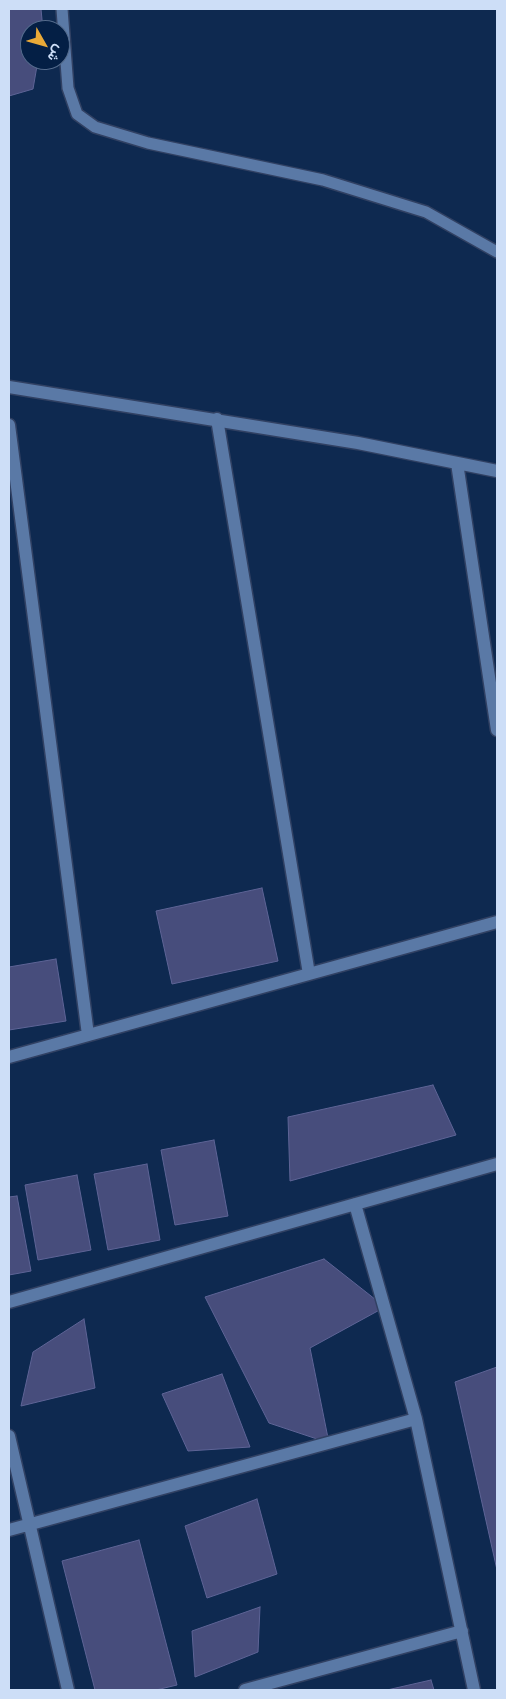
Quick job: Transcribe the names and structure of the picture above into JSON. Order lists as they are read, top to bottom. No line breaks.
{"north":"bottom right"}
